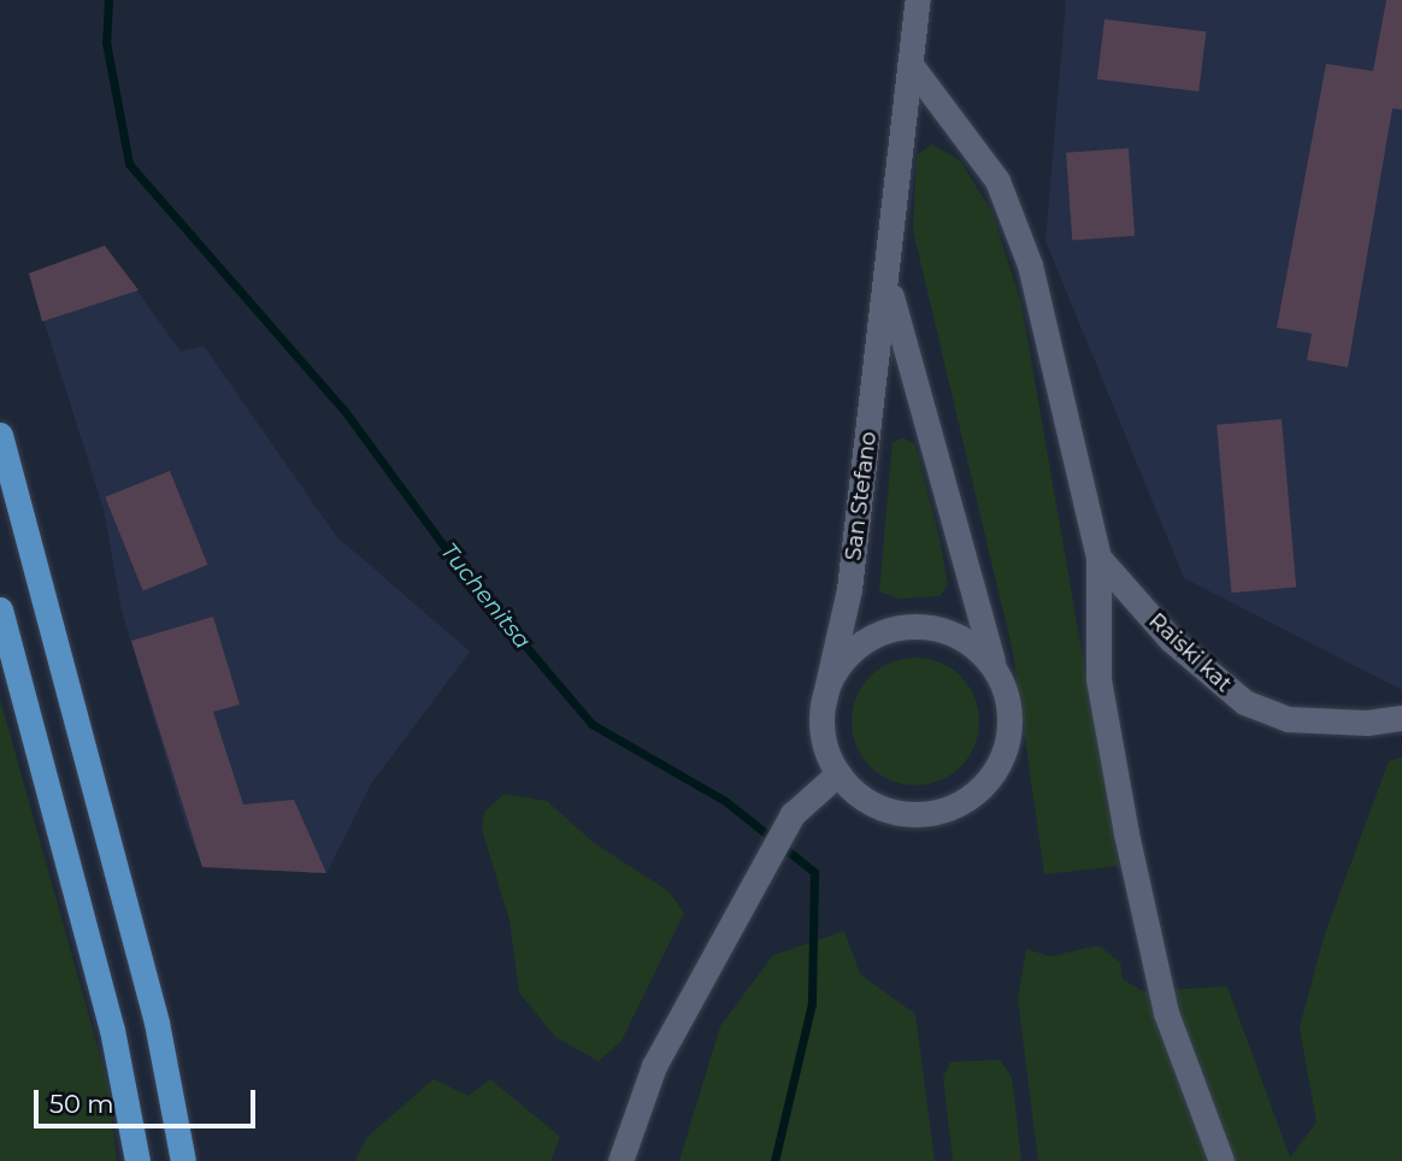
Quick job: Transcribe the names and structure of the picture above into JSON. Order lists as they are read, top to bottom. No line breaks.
{"streets":{"street":["San Stefano","Raiski kat"]},"water":["Tuchenitsa"],"scale_bar":"50 m"}
